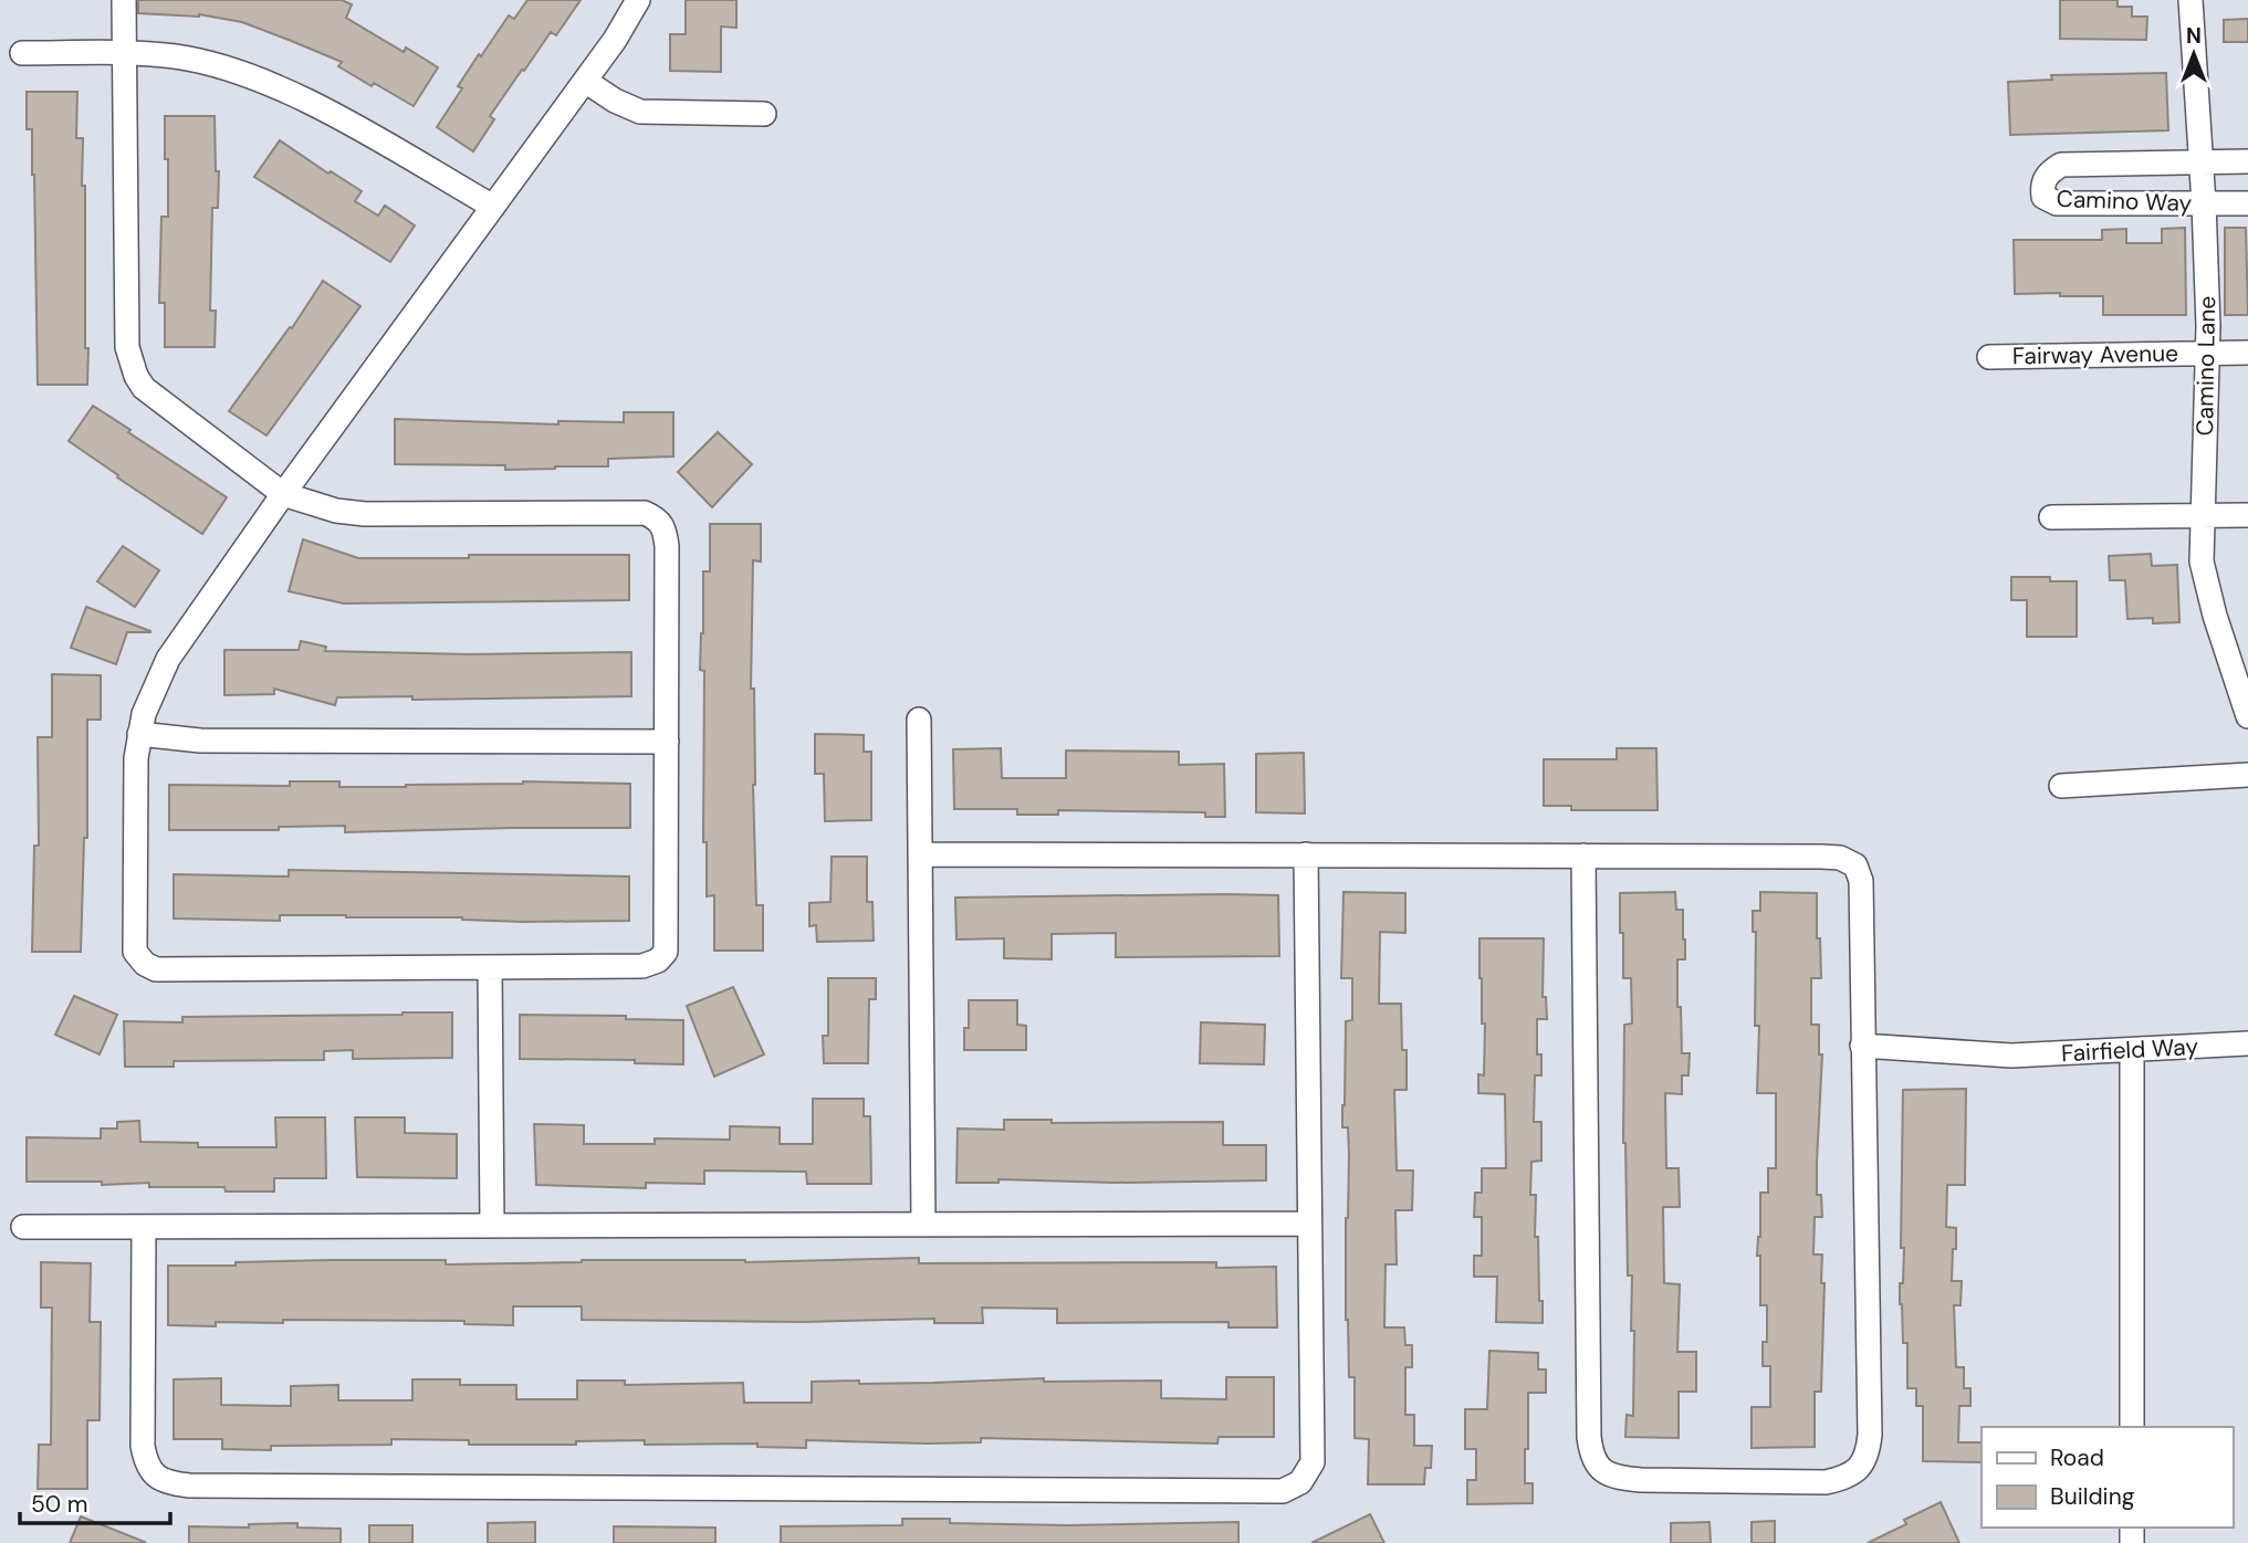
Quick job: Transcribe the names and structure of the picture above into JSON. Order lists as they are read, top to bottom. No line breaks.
{"streets":{"street":["Camino Way","Fairway Avenue","Camino Lane","Fairfield Way"]},"crossings":[["Camino Way","Camino Lane"],["Fairway Avenue","Camino Lane"]],"legend":["Road","Building"],"scale_bar":"50 m","north":"top"}
